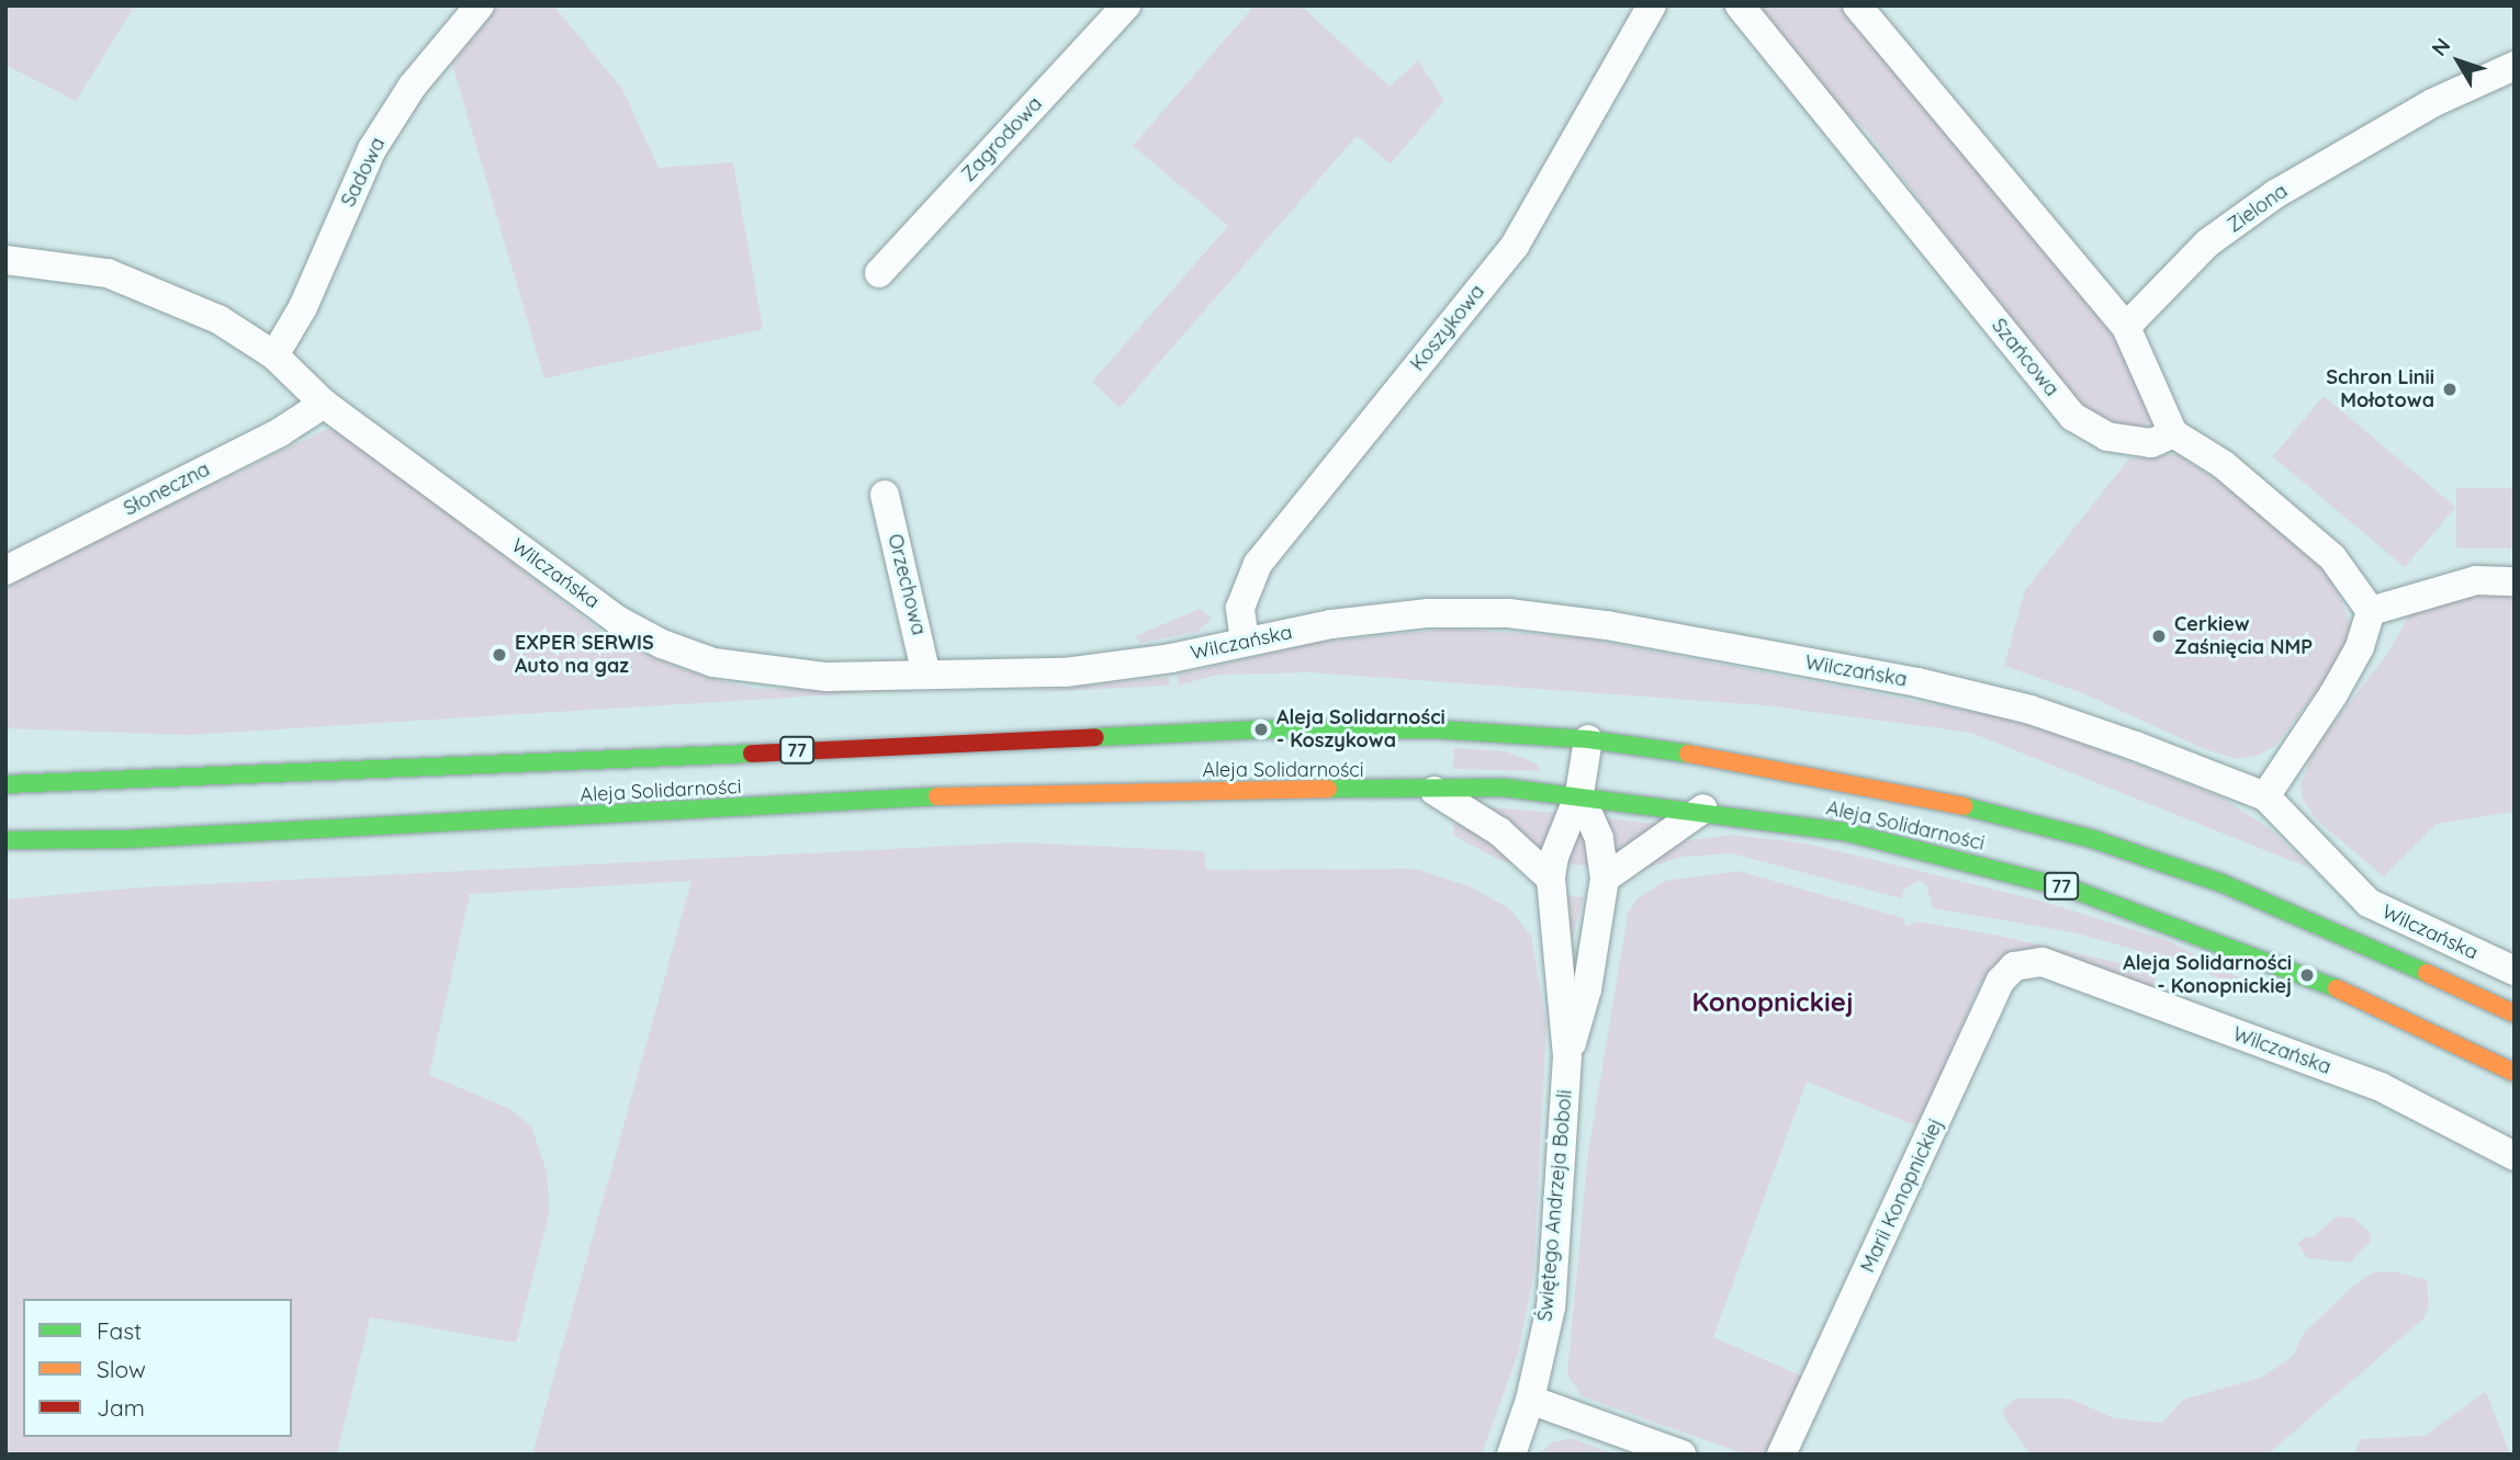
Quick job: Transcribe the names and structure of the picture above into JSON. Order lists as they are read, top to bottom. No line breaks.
{"streets":{"highway":["77","Aleja Solidarności"],"street":["Zagrodowa","Sadowa","Zielona","Koszykowa","Szańcowa","Słoneczna","WiIczańska","Orzechowa","Wilczańska","Marii Konopnickiej","Świętego Andrzeja Boboli"]},"crossings":[["Sadowa","WiIczańska"],["Koszykowa","WiIczańska"],["Słoneczna","WiIczańska"],["WiIczańska","Orzechowa"],["Aleja Solidarności","Świętego Andrzeja Boboli"],["Wilczańska","Marii Konopnickiej"]],"districts":["Konopnickiej"],"places":["Schron Linii Mołotowa","Cerkiew Zaśnięcia NMP","EXPER SERWIS Auto na gaz","Aleja Solidarności - Koszykowa","Aleja Solidarności - Konopnickiej"],"legend":["Fast","Slow","Jam"],"north":"top left"}
